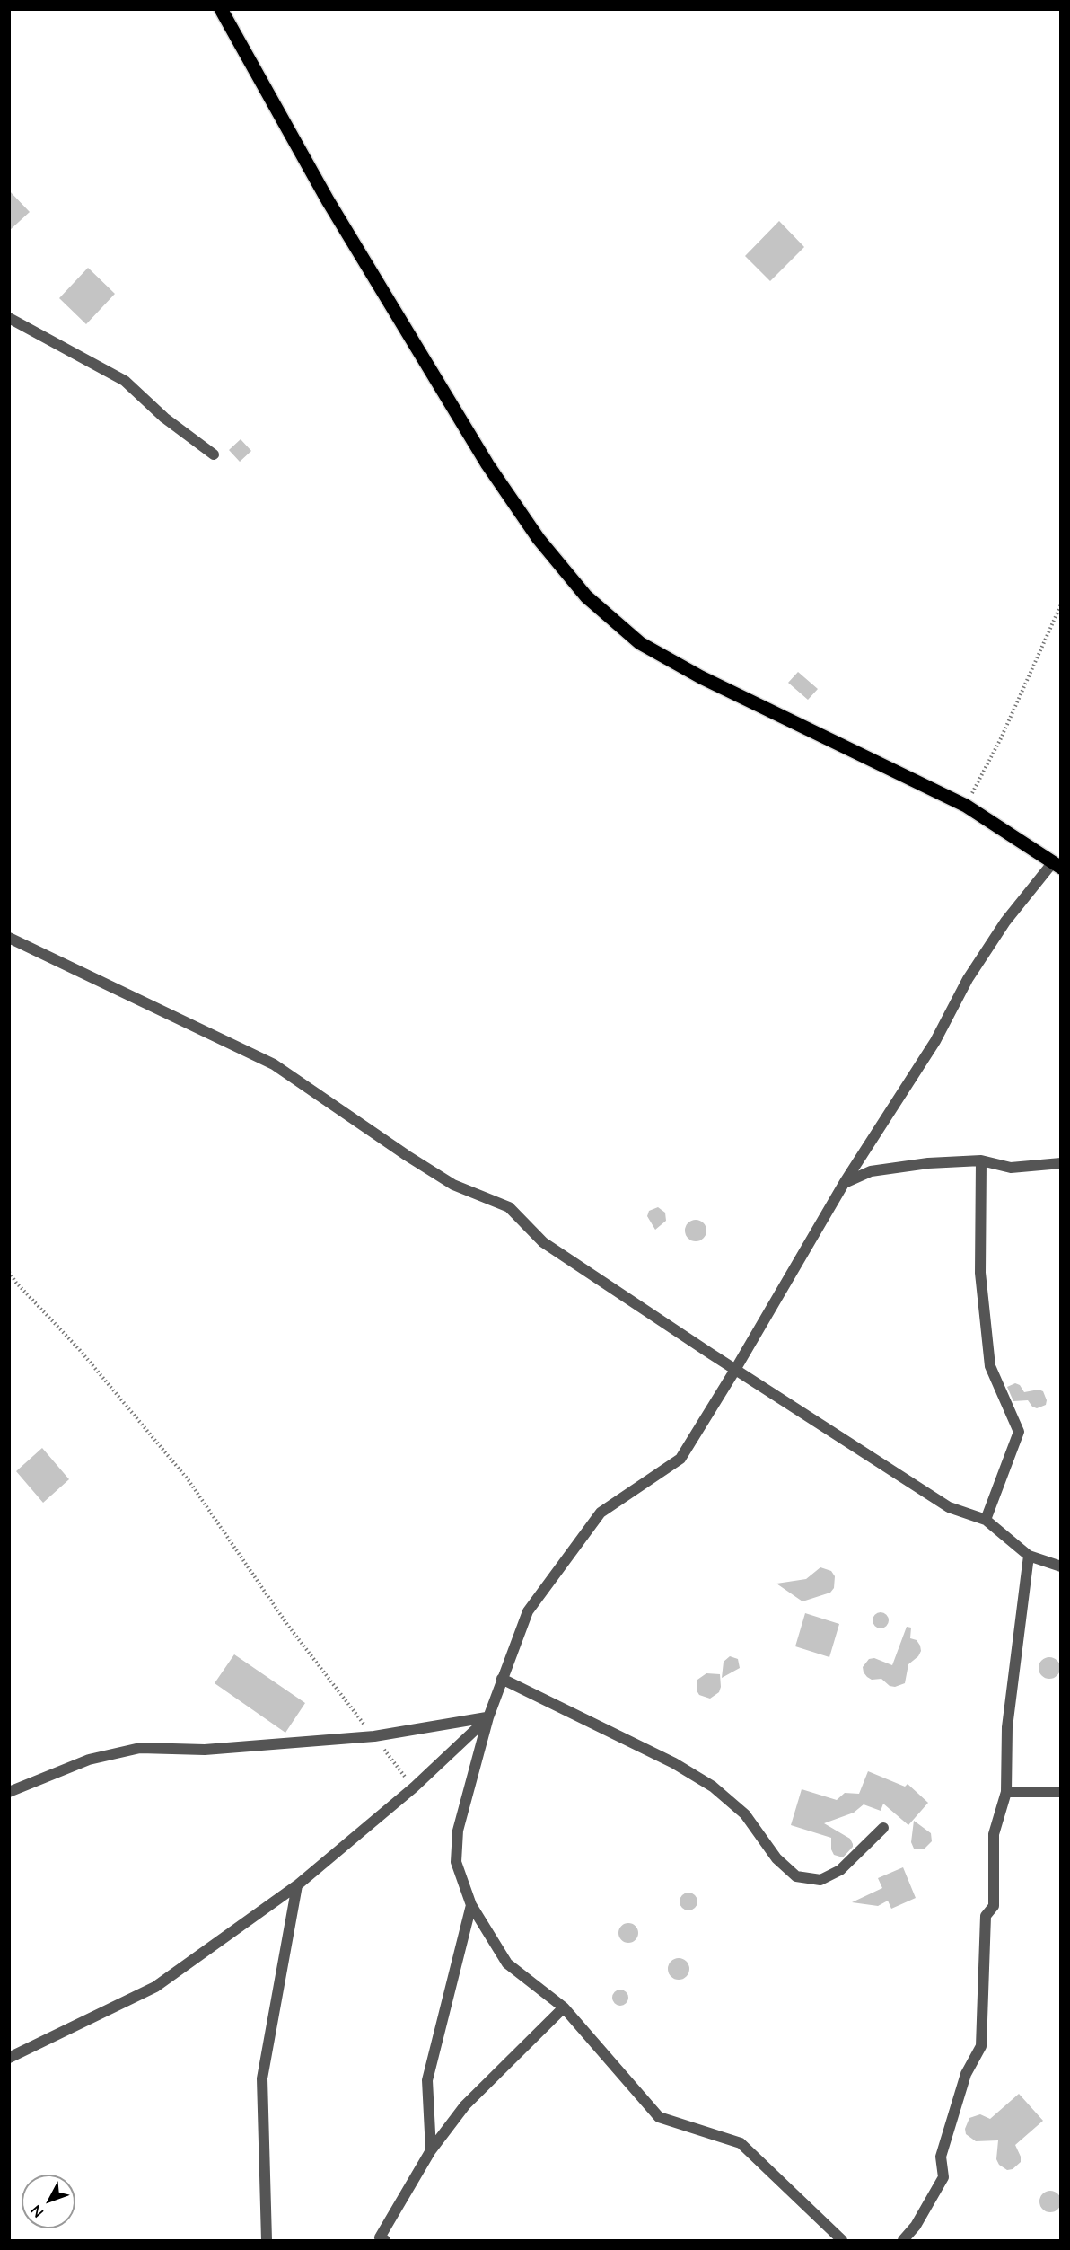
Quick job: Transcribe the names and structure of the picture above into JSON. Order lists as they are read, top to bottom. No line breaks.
{"north":"bottom left"}
